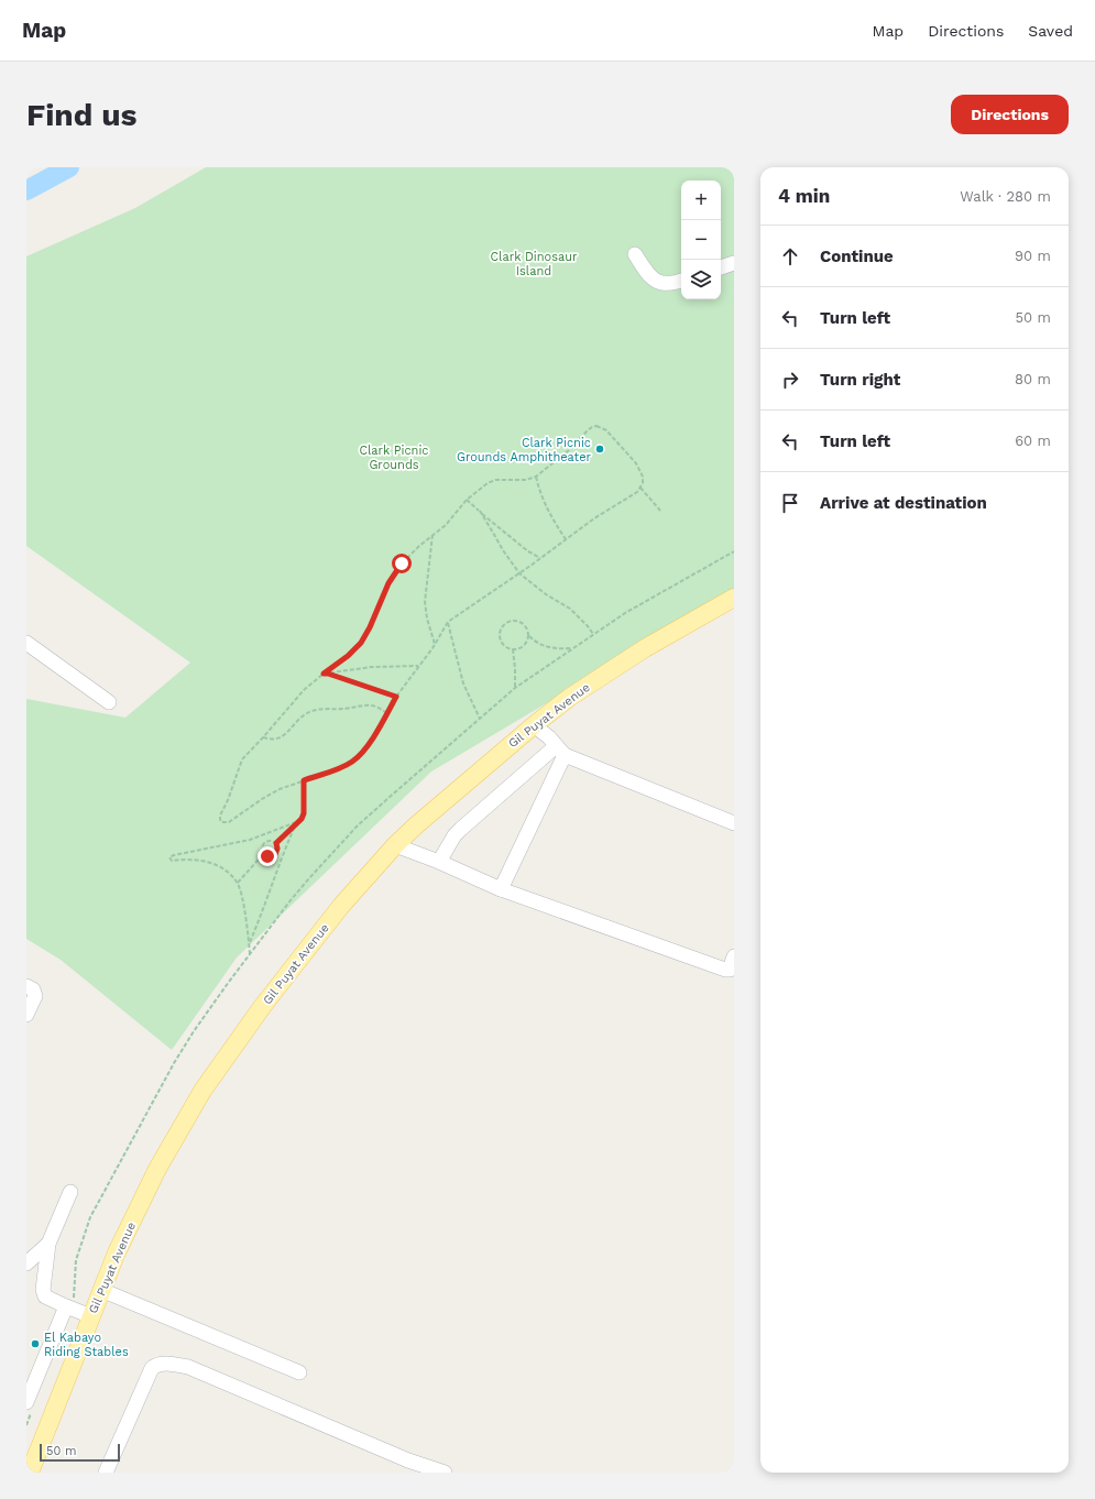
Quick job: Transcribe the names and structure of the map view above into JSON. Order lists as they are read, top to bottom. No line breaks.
{"streets":{"main road":["Gil Puyat Avenue"]},"parks":["Clark Dinosaur Island","Clark Picnic Grounds"],"places":["Clark Picnic Grounds Amphitheater","El Kabayo Riding Stables"],"scale_bar":"50 m","page":{"header":"Map","nav":["Map","Directions","Saved"],"buttons":"Directions","title":"Find us","heading":["4 min","Walk · 280 m"],"map_buttons":["+","−"],"list":[["Continue","90 m"],["Turn left","50 m"],["Turn right","80 m"],["Turn left","60 m"],"Arrive at destination"],"scale":"50 m"}}
